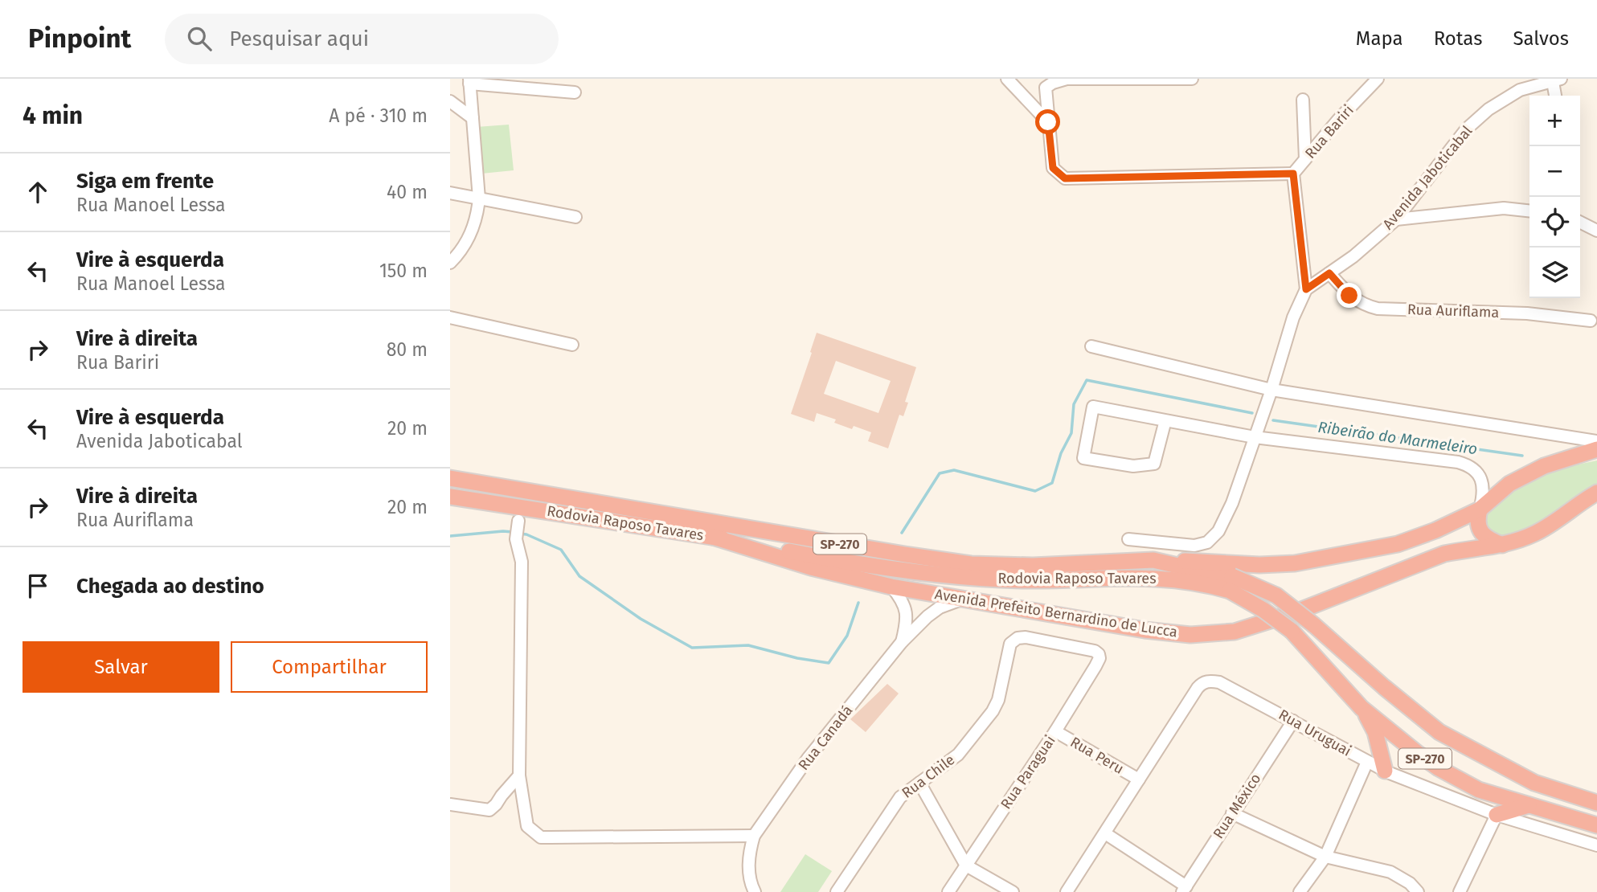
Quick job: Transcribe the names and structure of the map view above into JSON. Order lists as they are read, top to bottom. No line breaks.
{"streets":{"highway":["Rodovia Raposo Tavares","SP-270","Avenida Prefeito Bernardino de Lucca"],"street":["Rua Bariri","Avenida Jaboticabal","Rua Auriflama","Rua Uruguai","Rua Canadá","Rua Peru","Rua Paraguai","Rua Chile","Rua México"]},"crossings":[["Avenida Jaboticabal","Rua Auriflama"],["Rodovia Raposo Tavares","Avenida Prefeito Bernardino de Lucca"],["Avenida Prefeito Bernardino de Lucca","Rua Canadá"],["Rua Uruguai","Rua Peru"],["Rua Uruguai","Rua México"],["Rua Peru","Rua Paraguai"],["Rua Paraguai","Rua Chile"]],"water":["Ribeirão do Marmeleiro"],"page":{"header":"Pinpoint","search":"Pesquisar aqui","nav":["Mapa","Rotas","Salvos"],"heading":["4 min","A pé · 310 m"],"map_buttons":["+","−"],"list":[["Siga em frente","Rua Manoel Lessa","40 m"],["Vire à esquerda","Rua Manoel Lessa","150 m"],["Vire à direita","Rua Bariri","80 m"],["Vire à esquerda","Avenida Jaboticabal","20 m"],["Vire à direita","Rua Auriflama","20 m"],"Chegada ao destino"],"buttons":["Salvar","Compartilhar"]}}
